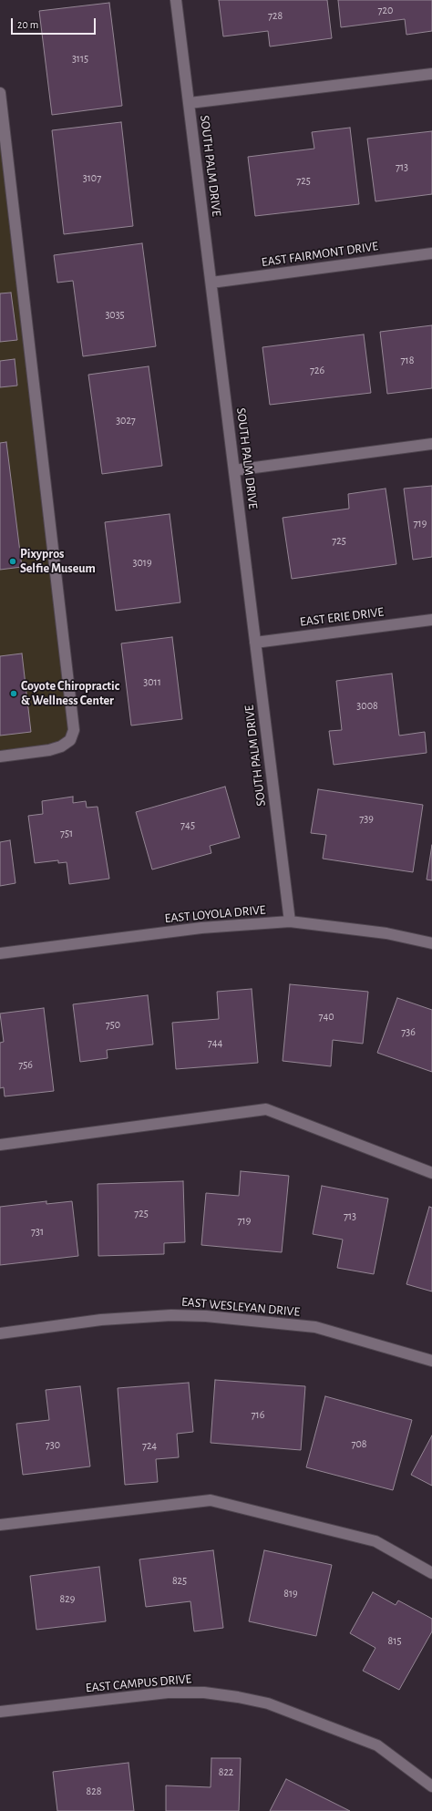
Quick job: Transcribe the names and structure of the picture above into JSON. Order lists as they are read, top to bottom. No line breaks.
{"streets":{"street":["SOUTH PALM DRIVE","EAST FAIRMONT DRIVE","EAST ERIE DRIVE","EAST LOYOLA DRIVE","EAST WESLEYAN DRIVE","EAST CAMPUS DRIVE"]},"crossings":[["SOUTH PALM DRIVE","EAST FAIRMONT DRIVE"],["SOUTH PALM DRIVE","EAST ERIE DRIVE"],["SOUTH PALM DRIVE","EAST LOYOLA DRIVE"]],"places":["Pixypros Selfie Museum","Coyote Chiropractic & Wellness Center"],"house_numbers":["720","728","3115","713","3107","725","3035","718","726","3027","719","725","3019","3011","3008","739","745","751","740","750","736","744","756","725","713","719","731","716","708","730","724","825","819","829","815","822","828"],"scale_bar":"20 m"}
